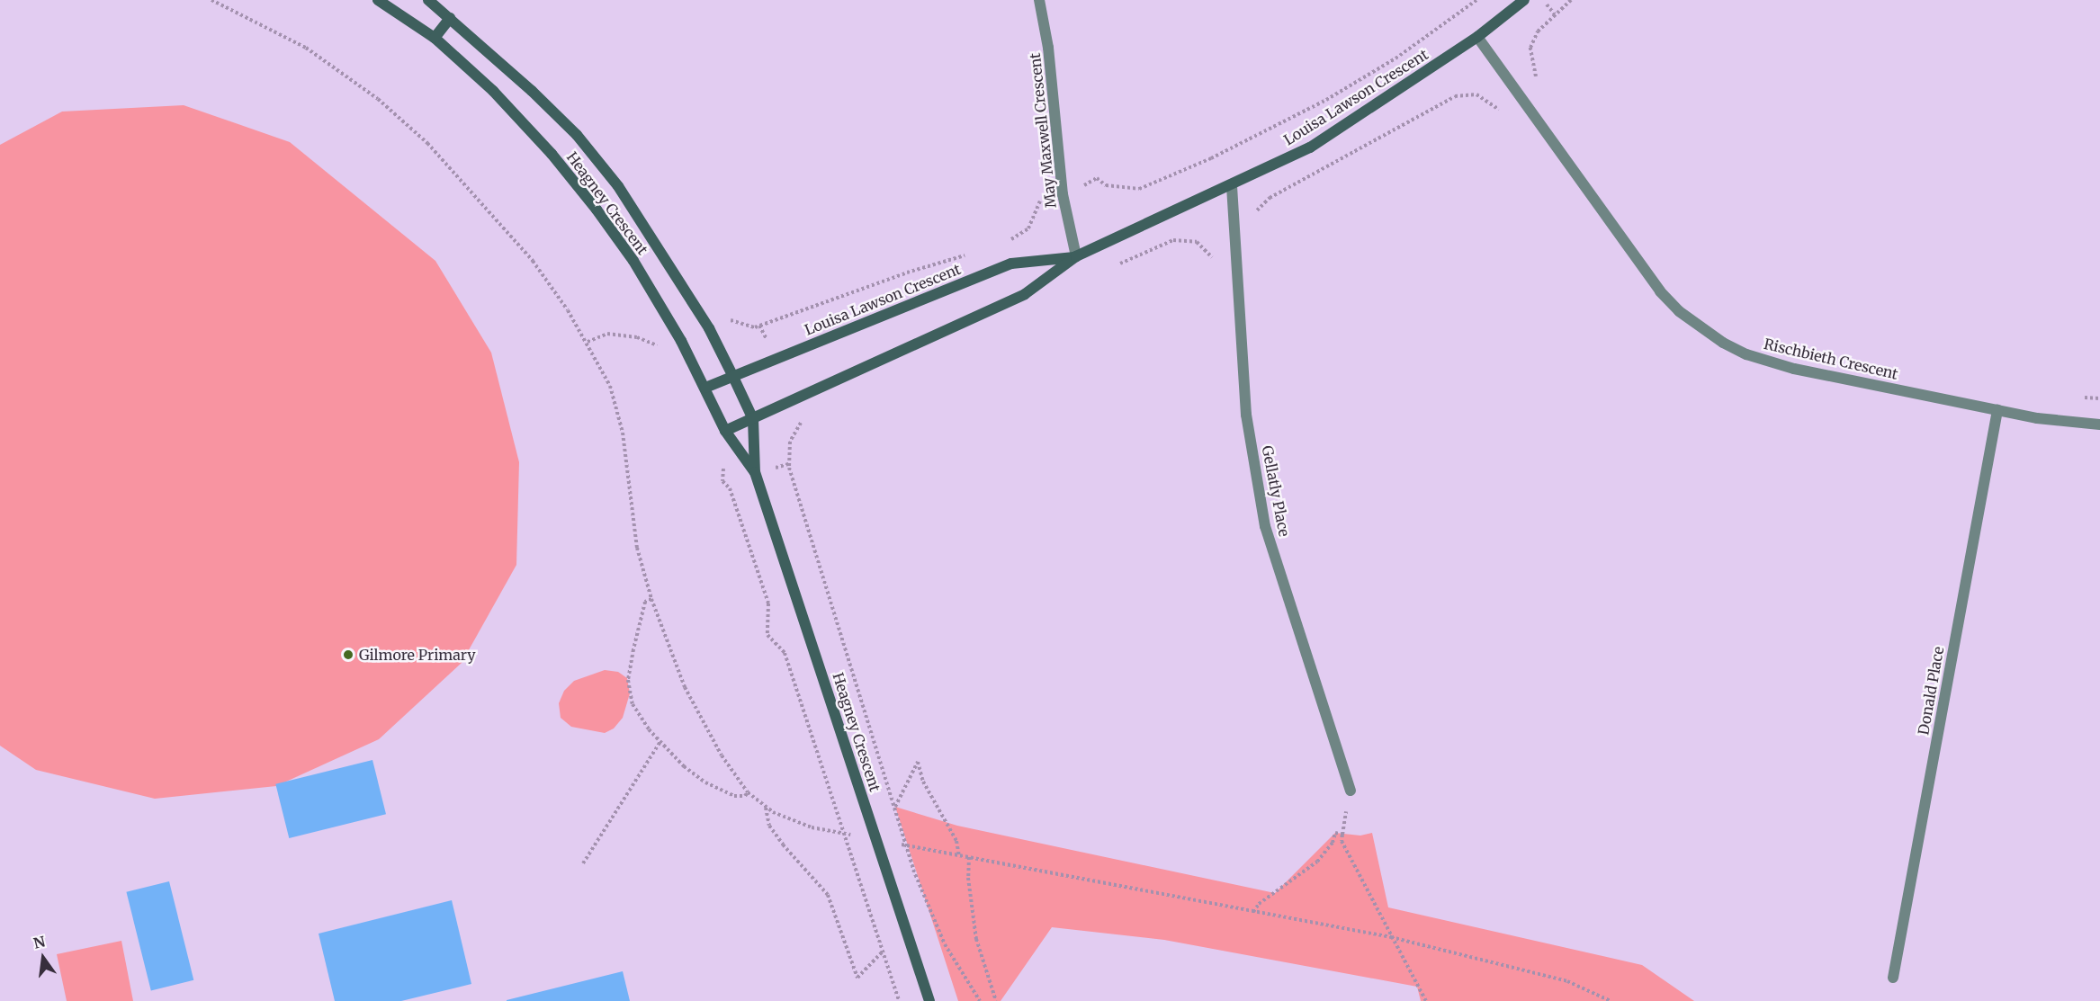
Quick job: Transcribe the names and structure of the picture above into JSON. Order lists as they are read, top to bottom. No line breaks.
{"streets":{"street":["Louisa Lawson Crescent","May Maxwell Crescent","Heagney Crescent","Rischbieth Crescent","Gellatly Place","Donald Place"]},"crossings":[["Louisa Lawson Crescent","May Maxwell Crescent"],["Louisa Lawson Crescent","Heagney Crescent"],["Louisa Lawson Crescent","Rischbieth Crescent"],["Louisa Lawson Crescent","Gellatly Place"],["Rischbieth Crescent","Donald Place"]],"places":["Gilmore Primary"],"north":"top"}
